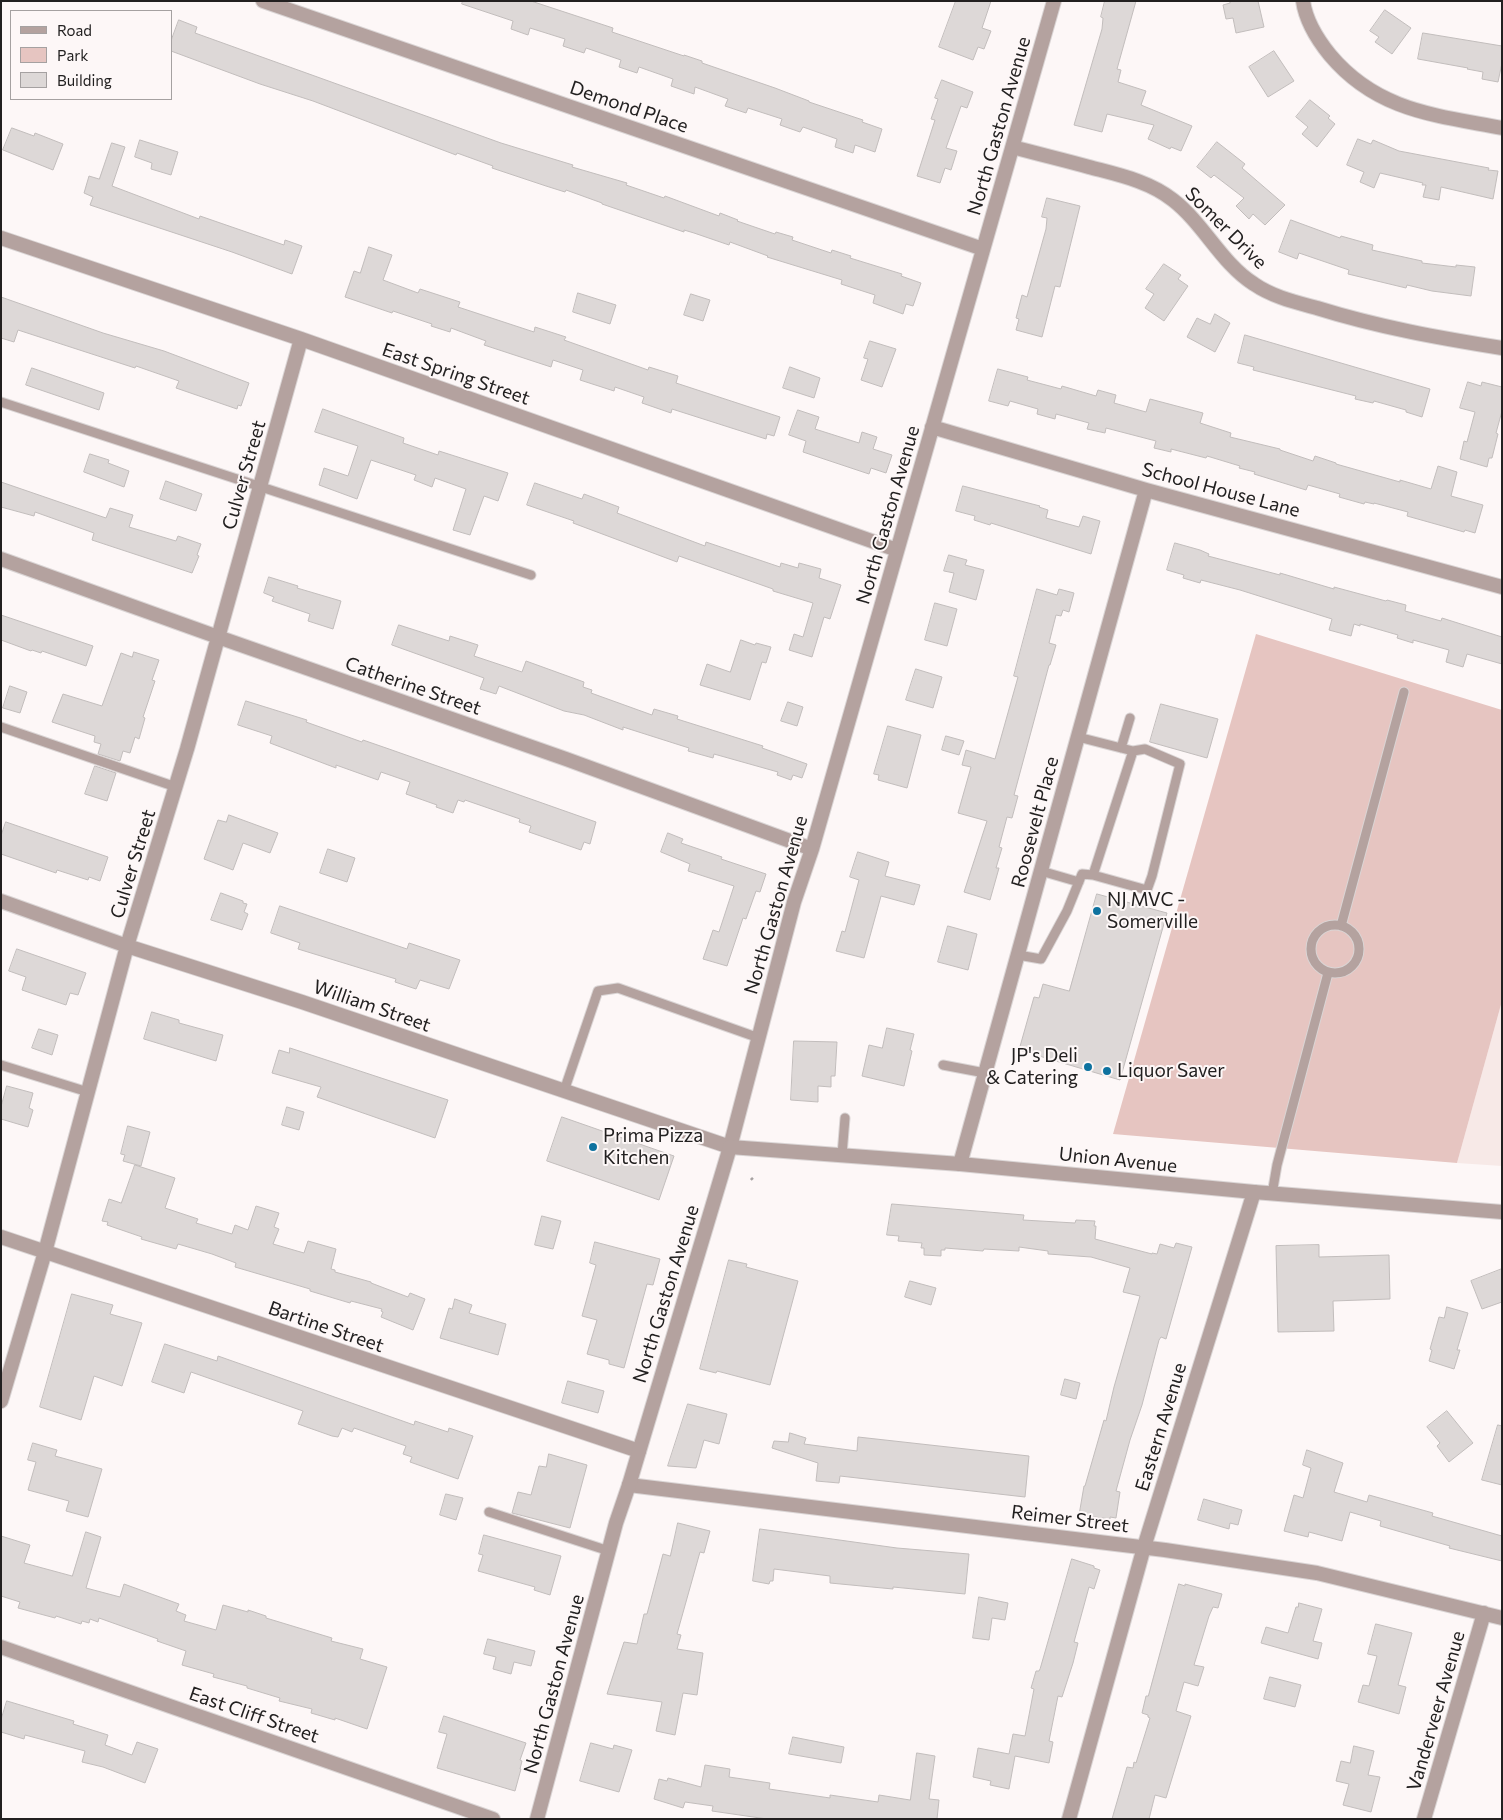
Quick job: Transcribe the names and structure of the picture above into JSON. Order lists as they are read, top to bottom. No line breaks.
{"streets":{"street":["Demond Place","North Gaston Avenue","Somer Drive","East Spring Street","Culver Street","School House Lane","Catherine Street","Roosevelt Place","William Street","Union Avenue","Bartine Street","Eastern Avenue","Reimer Street","Vanderveer Avenue","East Cliff Street"]},"crossings":[["Demond Place","North Gaston Avenue"],["North Gaston Avenue","Somer Drive"],["North Gaston Avenue","East Spring Street"],["North Gaston Avenue","School House Lane"],["North Gaston Avenue","Catherine Street"],["North Gaston Avenue","William Street"],["North Gaston Avenue","Union Avenue"],["North Gaston Avenue","Bartine Street"],["North Gaston Avenue","Reimer Street"],["East Spring Street","Culver Street"],["Culver Street","Catherine Street"],["Culver Street","William Street"],["Culver Street","Bartine Street"],["School House Lane","Roosevelt Place"],["Roosevelt Place","Union Avenue"],["William Street","Union Avenue"],["Union Avenue","Eastern Avenue"],["Eastern Avenue","Reimer Street"],["Reimer Street","Vanderveer Avenue"]],"places":["NJ MVC - Somerville","JP's Deli & Catering","Liquor Saver","Prima Pizza Kitchen"],"legend":["Road","Park","Building"]}
